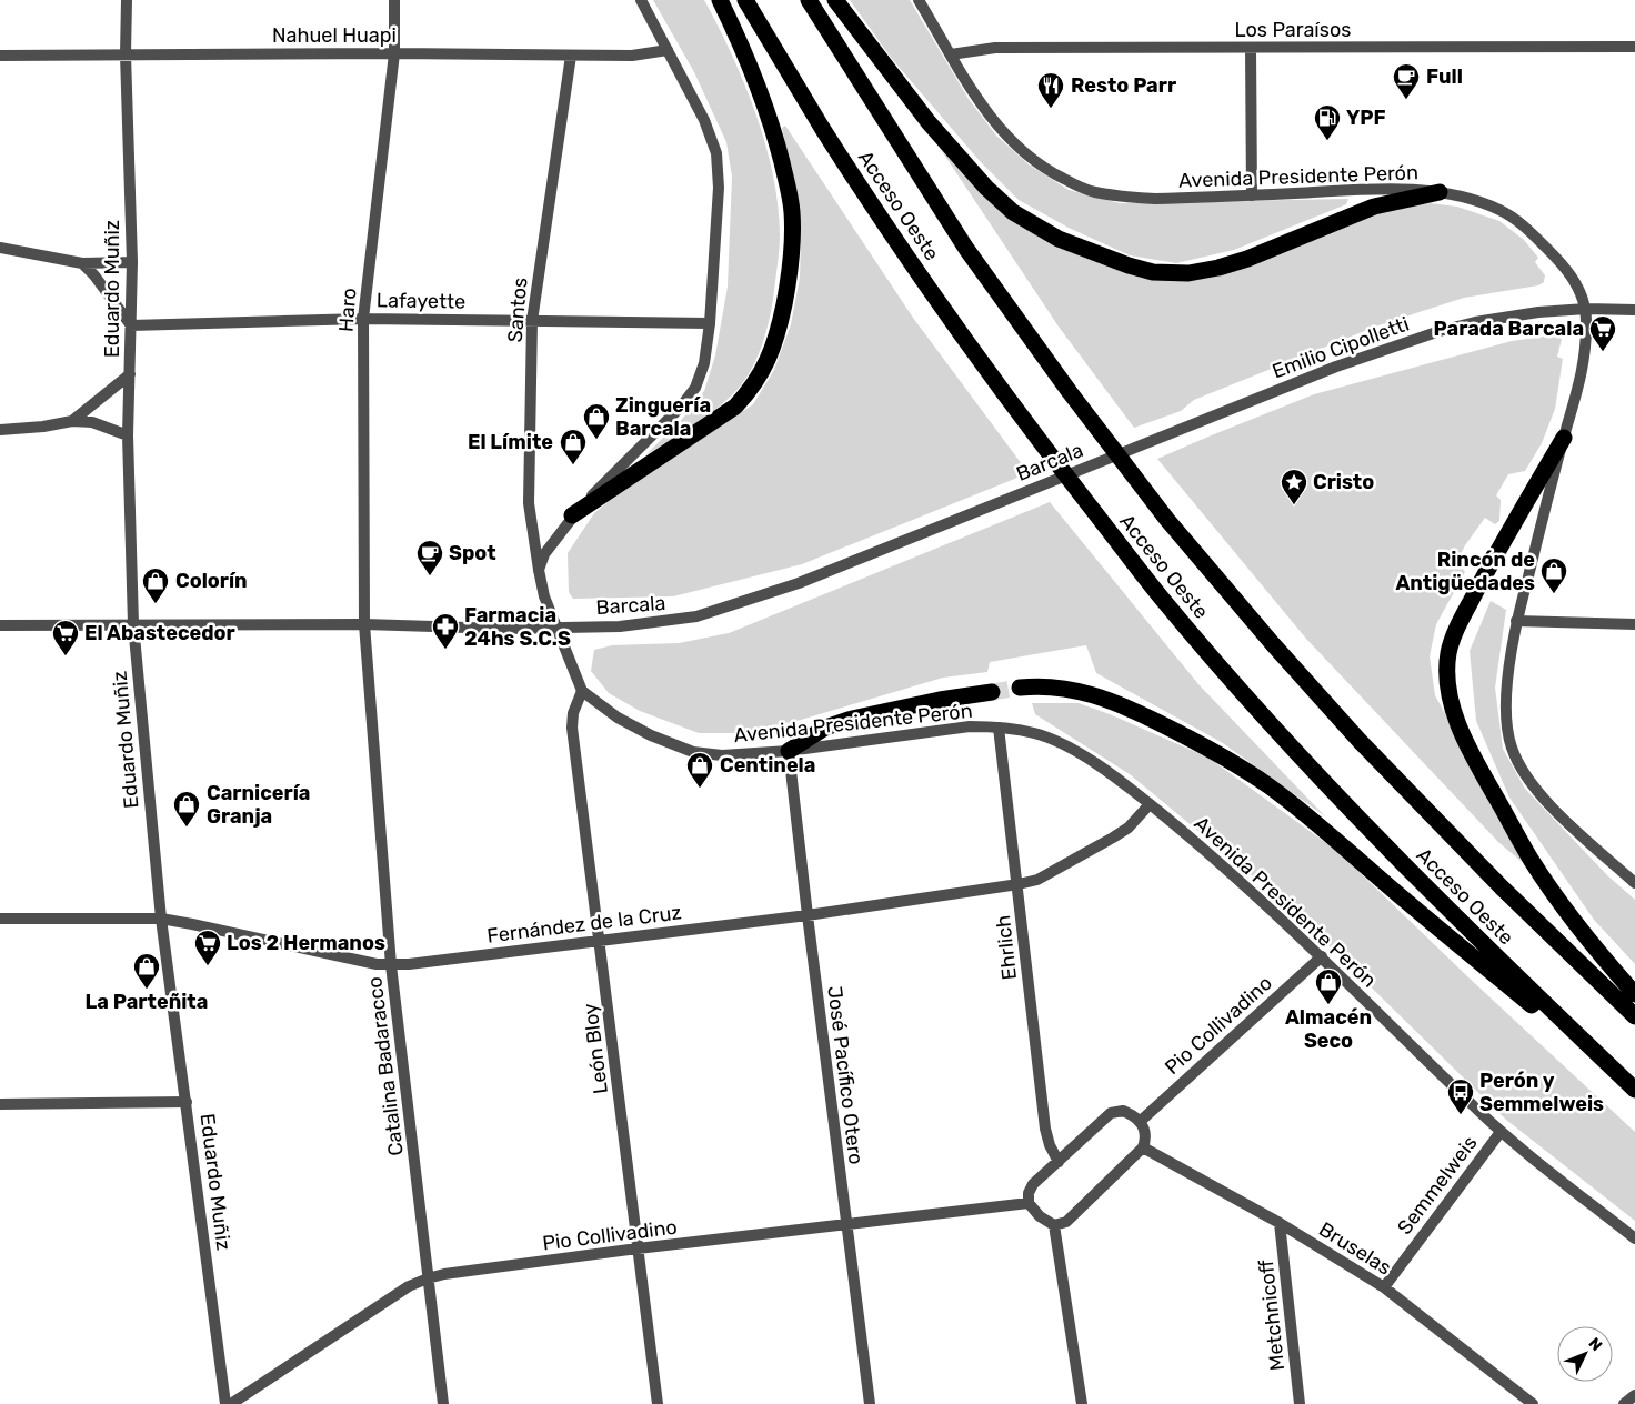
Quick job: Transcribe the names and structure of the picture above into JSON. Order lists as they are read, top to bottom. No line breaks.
{"streets":{"highway":["Acceso Oeste"],"street":["Los Paraísos","Nahuel Huapi","Avenida Presidente Perón","Eduardo Muñiz","Lafayette","Haro","Santos","Emilio Cipolletti","Barcala","Fernández de la Cruz","Ehrlich","Pio Collivadino","León Bloy","Catalina Badaracco","José Pacífico Otero","Semmelweis","Bruselas","Metchnicoff"]},"crossings":[["Los Paraísos","Avenida Presidente Perón"],["Nahuel Huapi","Eduardo Muñiz"],["Nahuel Huapi","Haro"],["Nahuel Huapi","Santos"],["Avenida Presidente Perón","Emilio Cipolletti"],["Avenida Presidente Perón","Fernández de la Cruz"],["Avenida Presidente Perón","Ehrlich"],["Avenida Presidente Perón","Pio Collivadino"],["Avenida Presidente Perón","León Bloy"],["Avenida Presidente Perón","José Pacífico Otero"],["Avenida Presidente Perón","Semmelweis"],["Eduardo Muñiz","Lafayette"],["Eduardo Muñiz","Barcala"],["Eduardo Muñiz","Fernández de la Cruz"],["Lafayette","Haro"],["Lafayette","Santos"],["Haro","Barcala"],["Haro","Catalina Badaracco"],["Emilio Cipolletti","Barcala"],["Barcala","Catalina Badaracco"],["Fernández de la Cruz","Ehrlich"],["Fernández de la Cruz","León Bloy"],["Fernández de la Cruz","Catalina Badaracco"],["Fernández de la Cruz","José Pacífico Otero"],["Pio Collivadino","León Bloy"],["Pio Collivadino","Catalina Badaracco"],["Pio Collivadino","José Pacífico Otero"],["Semmelweis","Bruselas"],["Bruselas","Metchnicoff"]],"places":{"cafe":["Full","Spot"],"restaurant":["Resto Parr"],"fuel station":["YPF"],"supermarket":["Parada Barcala","El Abastecedor","Los 2 Hermanos"],"shop":["Zinguería Barcala","El Límite","Rincón de Antigüedades","Colorín","Centinela","Carnicería Granja","La Parteñita","Almacén Seco"],"place":["Cristo"],"pharmacy":["Farmacia 24hs S.C.S"],"bus stop":["Perón y Semmelweis"]},"north":"top right"}
